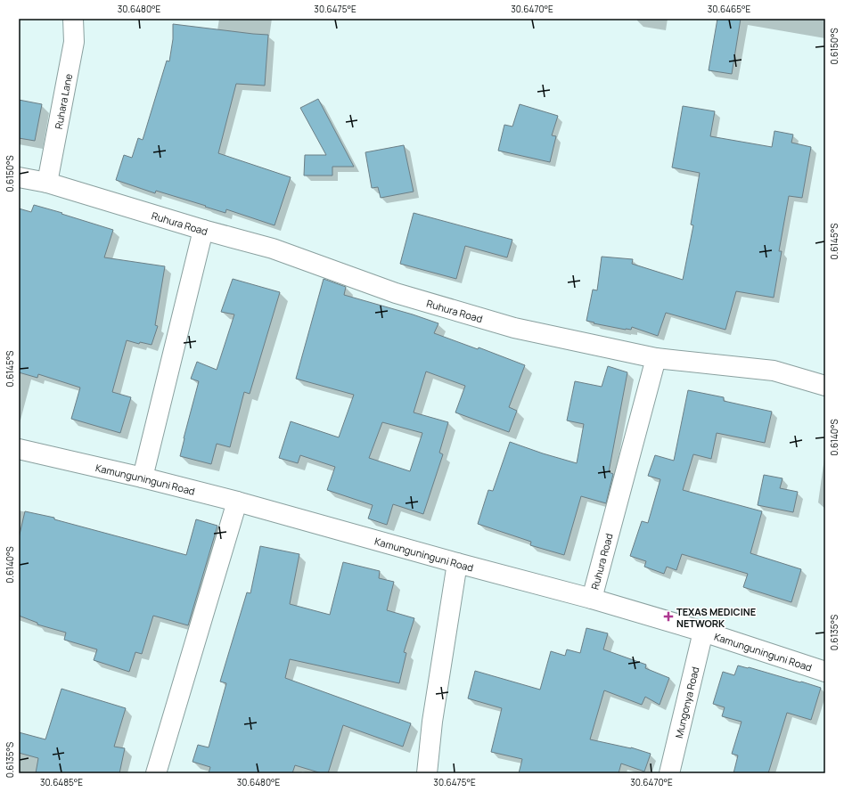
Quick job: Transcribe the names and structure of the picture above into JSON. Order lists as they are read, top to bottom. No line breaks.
{"streets":{"street":["Ruhara Lane","Ruhura Road","Kamunguninguni Road","Mungonya Road"]},"crossings":[["Ruhara Lane","Ruhura Road"],["Ruhura Road","Kamunguninguni Road"],["Kamunguninguni Road","Mungonya Road"]],"places":{"health":["TEXAS MEDICINE NETWORK"]},"coordinates":["30.6480°E","30.6475°E","30.6470°E","30.6465°E","0.6150°S","0.6145°S","0.6140°S","0.6135°S","30.6485°E"]}
